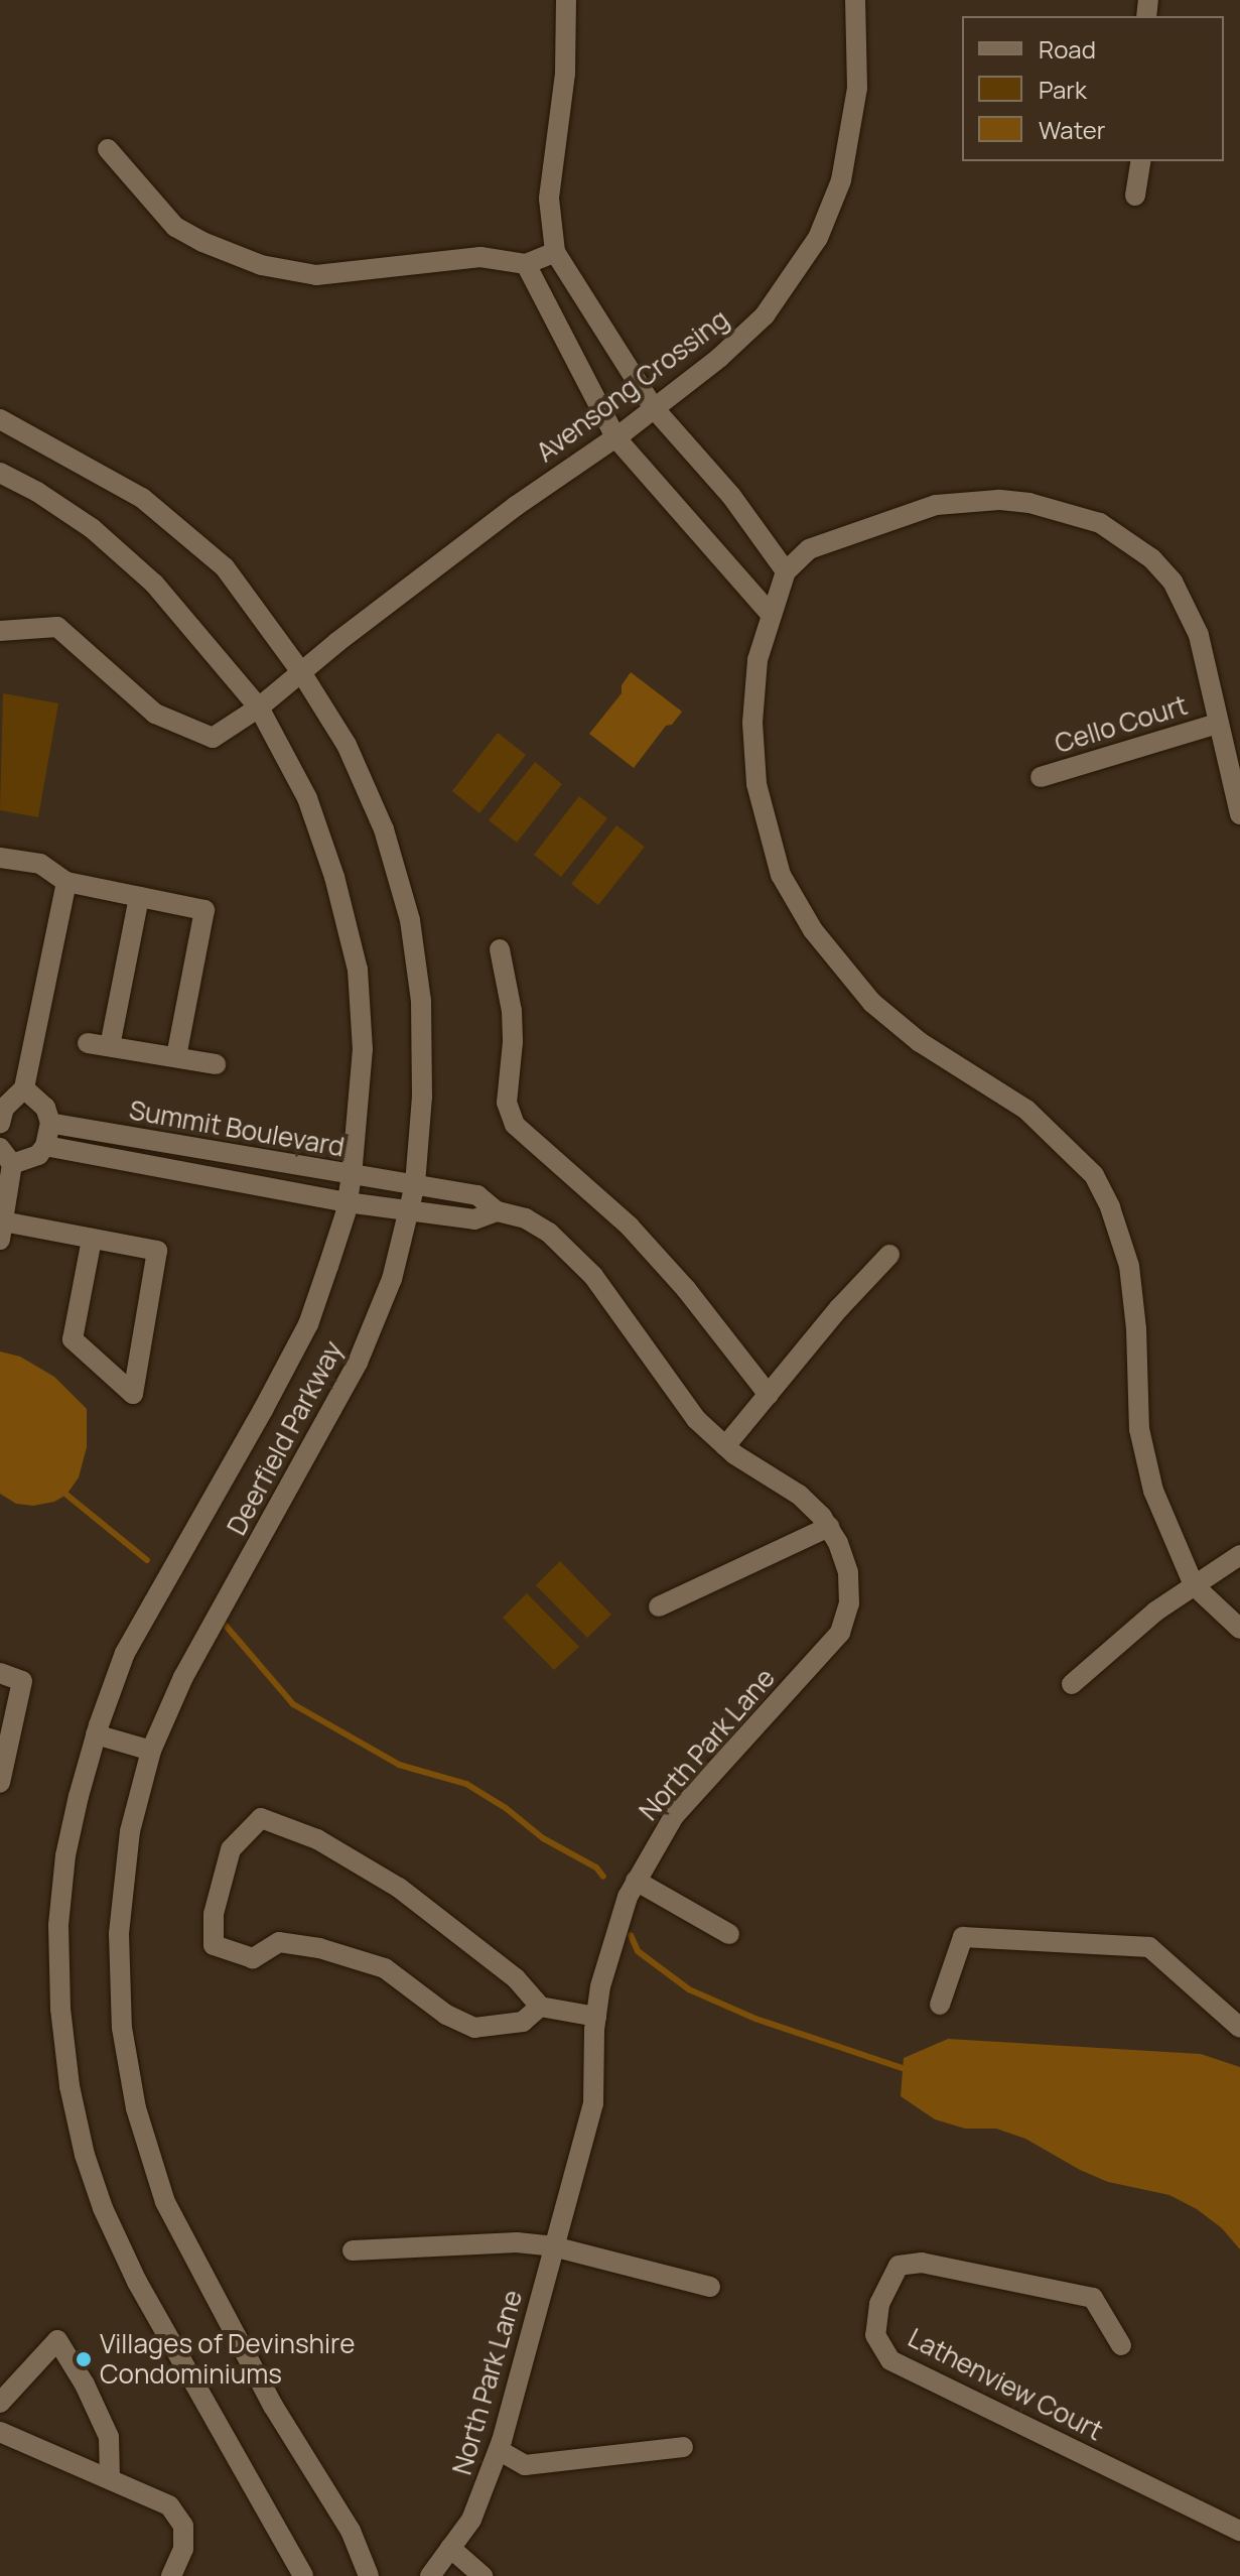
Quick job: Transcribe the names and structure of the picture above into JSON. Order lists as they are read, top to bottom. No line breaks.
{"streets":{"street":["Avensong Crossing","Cello Court","Summit Boulevard","Deerfield Parkway","North Park Lane","Lathenview Court"]},"crossings":[["Avensong Crossing","Deerfield Parkway"],["Summit Boulevard","Deerfield Parkway"],["Summit Boulevard","North Park Lane"],["Deerfield Parkway","North Park Lane"]],"places":["Villages of Devinshire Condominiums"],"legend":["Road","Park","Water"]}
